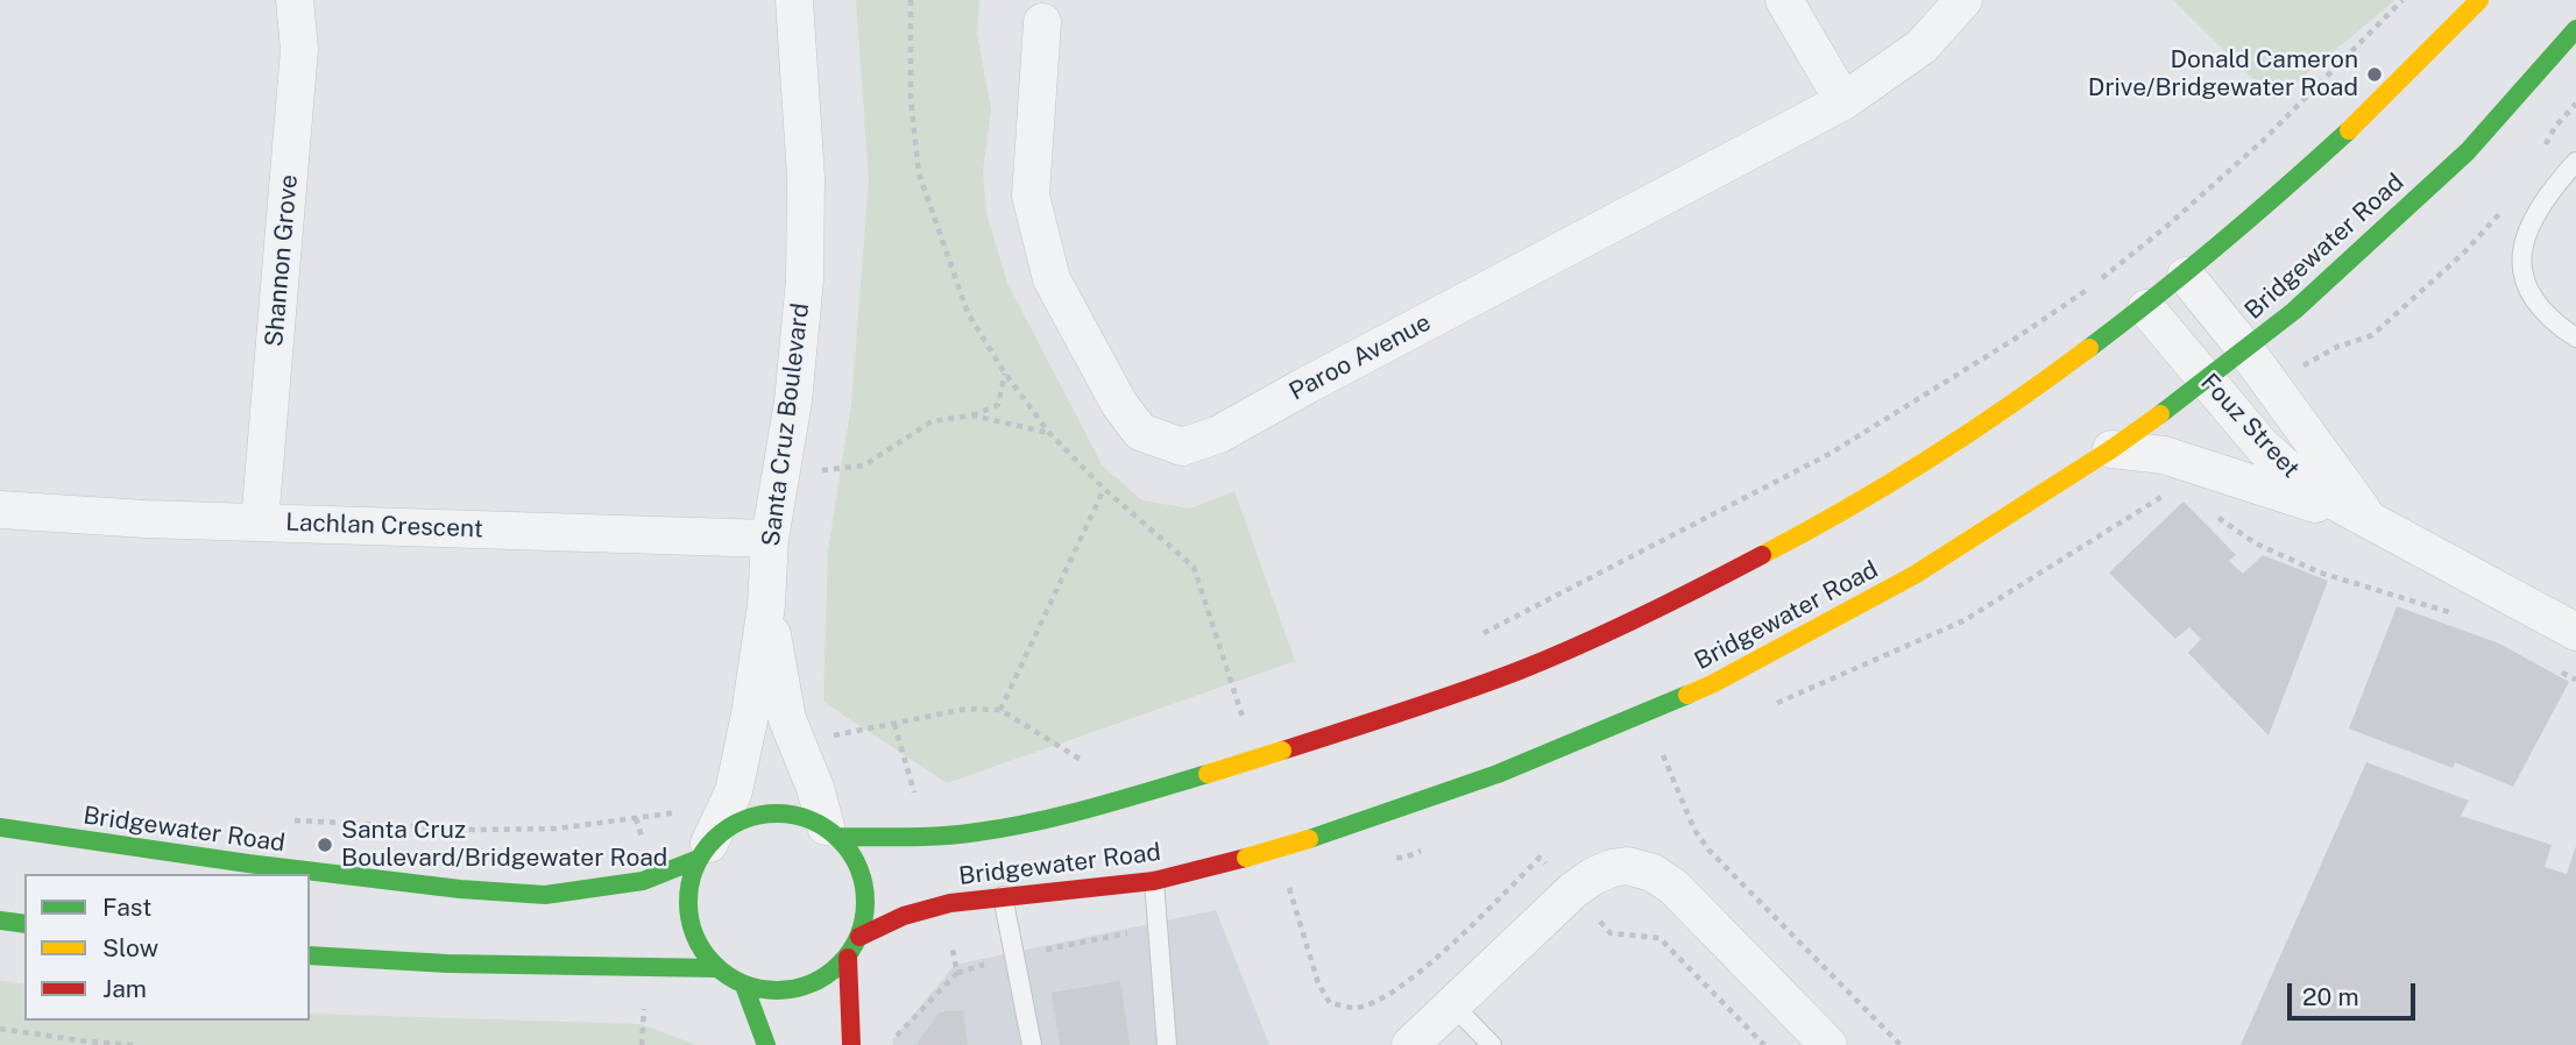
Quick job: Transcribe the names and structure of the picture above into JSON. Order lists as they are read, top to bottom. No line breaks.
{"streets":{"street":["Bridgewater Road","Shannon Grove","Paroo Avenue","Santa Cruz Boulevard","Fouz Street","Lachlan Crescent"]},"crossings":[["Bridgewater Road","Santa Cruz Boulevard"],["Bridgewater Road","Fouz Street"],["Shannon Grove","Lachlan Crescent"],["Santa Cruz Boulevard","Lachlan Crescent"]],"places":["Donald Cameron Drive/Bridgewater Road","Santa Cruz Boulevard/Bridgewater Road"],"legend":["Fast","Slow","Jam"],"scale_bar":"20 m"}
